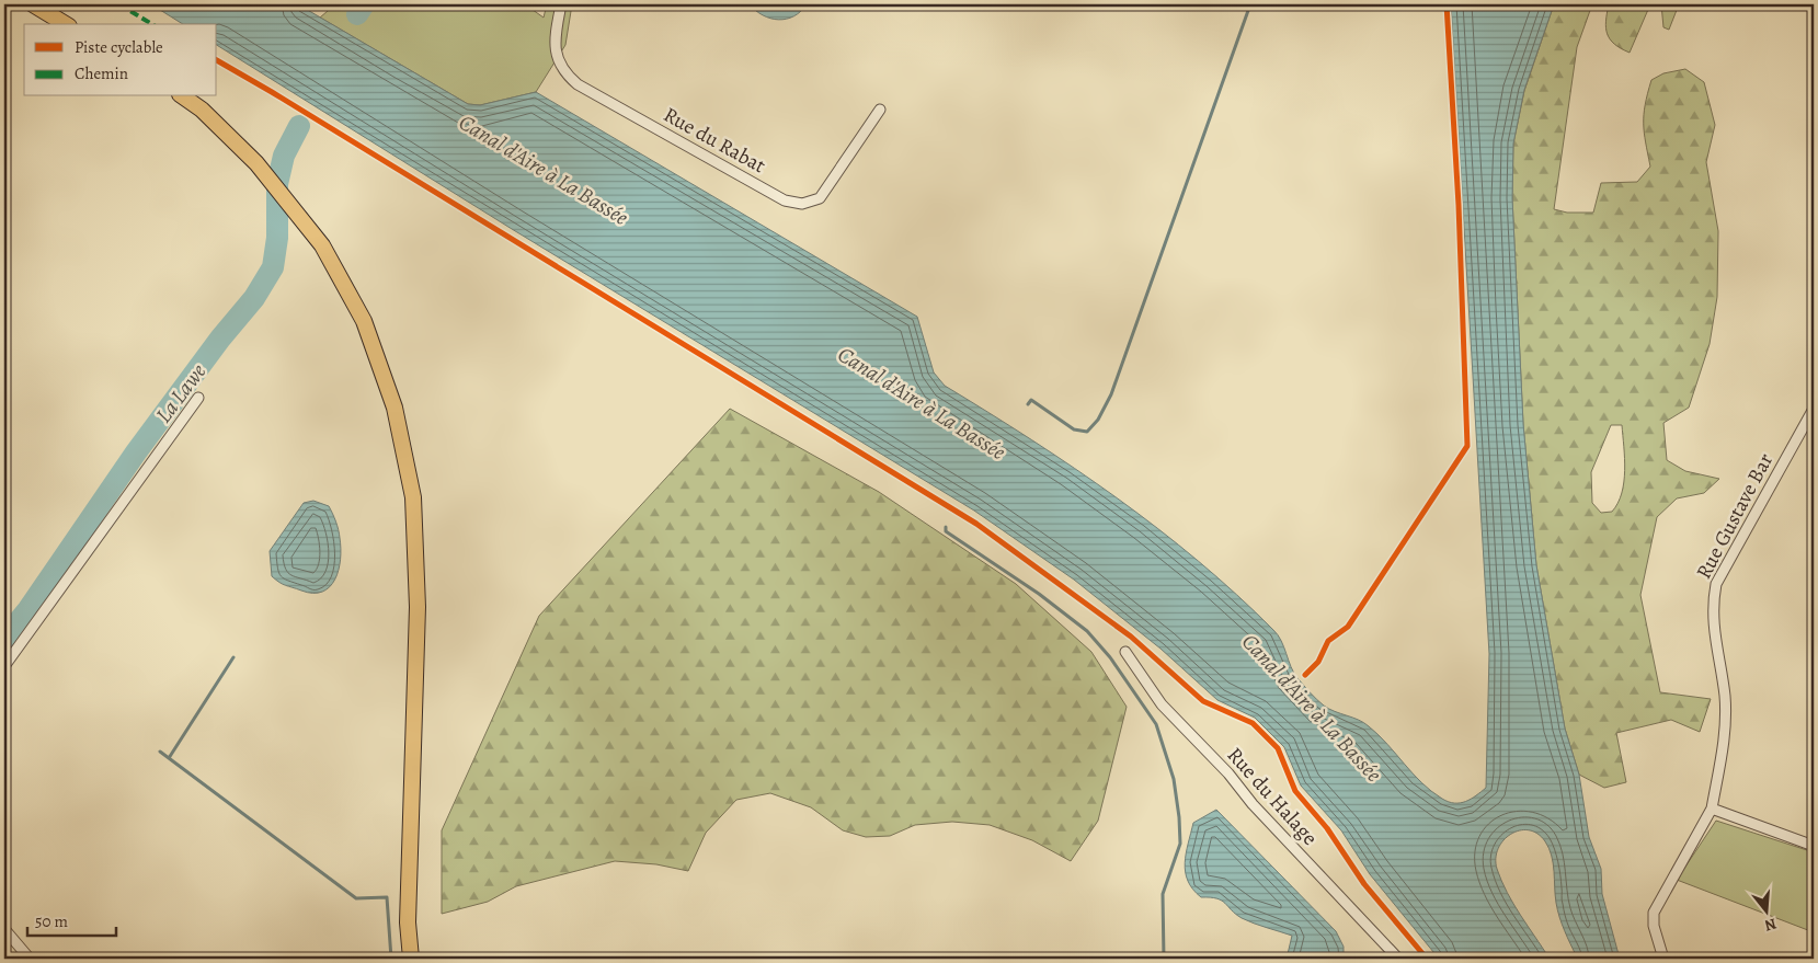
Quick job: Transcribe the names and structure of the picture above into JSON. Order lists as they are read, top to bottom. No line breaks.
{"streets":{"street":["Rue du Rabat","Rue Gustave Bar","Rue du Halage"]},"water":["Canal d'Aire à La Bassée","La Lawe"],"legend":["Piste cyclable","Chemin"],"scale_bar":"50 m","north":"bottom"}
